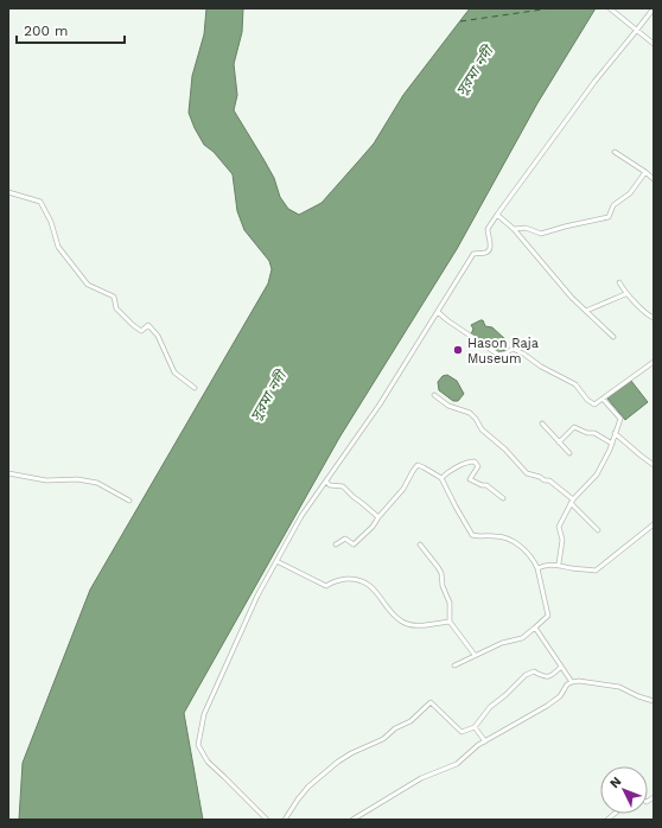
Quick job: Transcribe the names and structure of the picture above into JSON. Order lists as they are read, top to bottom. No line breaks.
{"water":["সুরমা নদী"],"places":["Hason Raja Museum"],"scale_bar":"200 m","north":"top left"}
